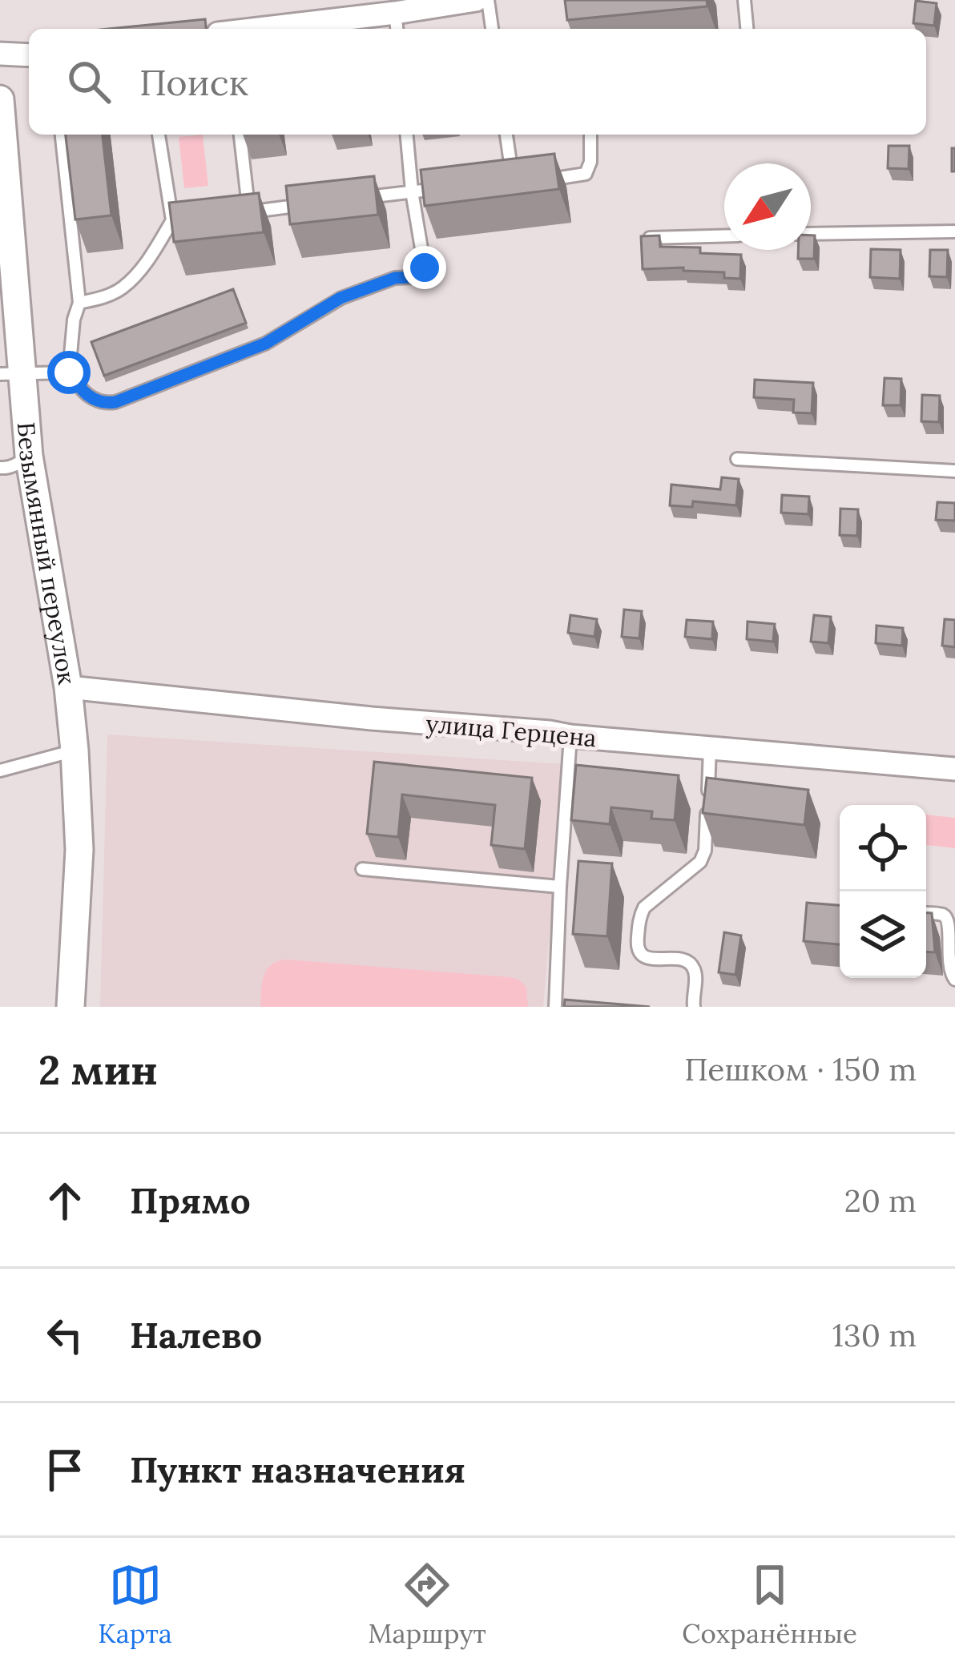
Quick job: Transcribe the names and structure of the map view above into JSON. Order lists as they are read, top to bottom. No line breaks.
{"streets":{"street":["Безымянный переулок","улица Герцена"]},"crossings":[["Безымянный переулок","улица Герцена"]],"north":"bottom left","page":{"search":"Поиск","heading":["2 мин","Пешком · 150 m"],"list":[["Прямо","20 m"],["Налево","130 m"],"Пункт назначения"],"nav":["Карта","Маршрут","Сохранённые"]}}
